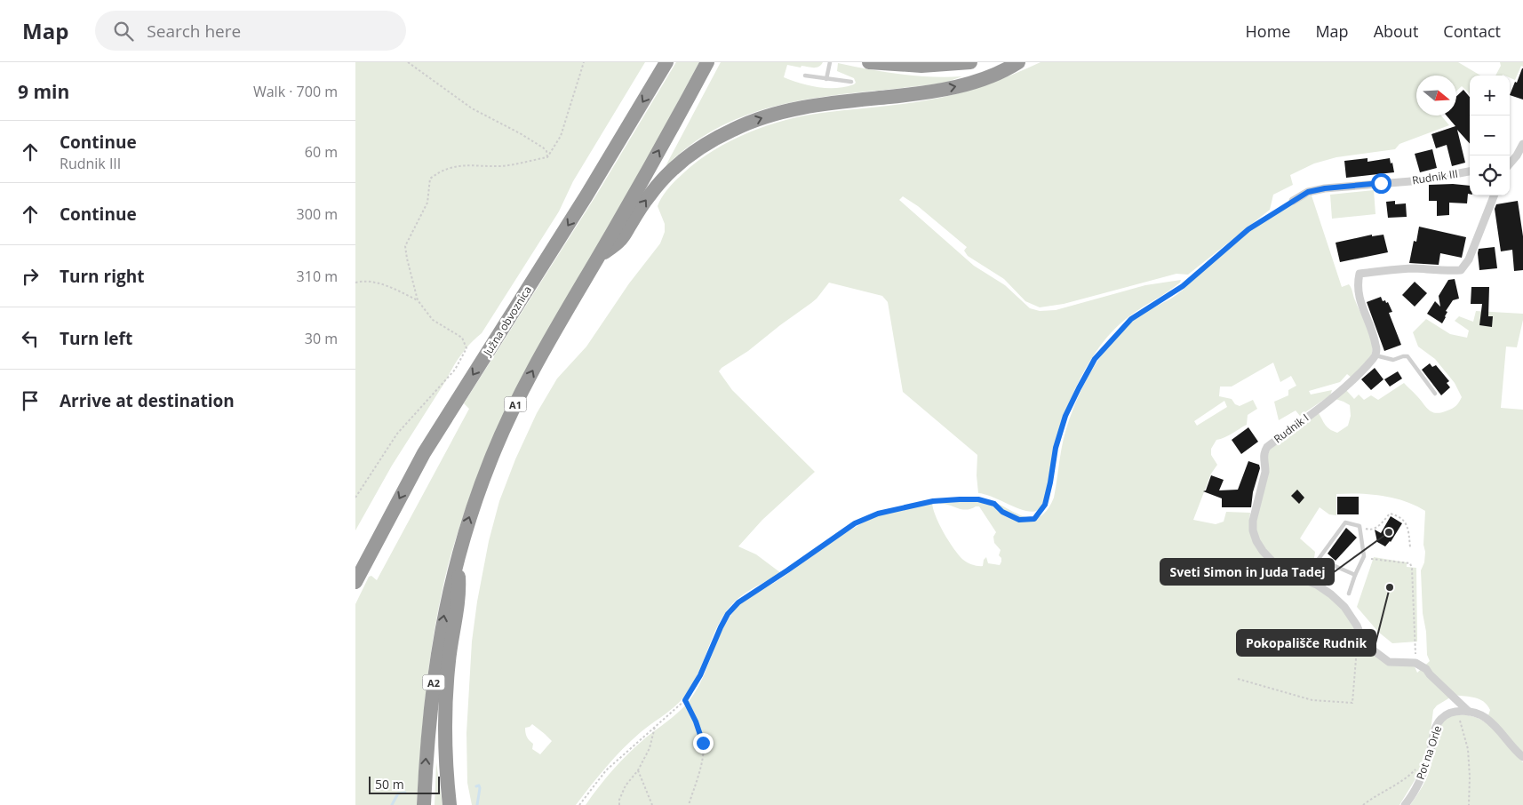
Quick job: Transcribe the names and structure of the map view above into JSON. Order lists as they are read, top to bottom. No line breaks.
{"streets":{"highway":["Južna obvoznica","A1","A2"],"street":["Rudnik III","Rudnik I","Pot na Orle"]},"crossings":[["A1","A2"]],"places":["Sveti Simon in Juda Tadej","Pokopališče Rudnik"],"scale_bar":"50 m","north":"right","page":{"header":"Map","search":"Search here","nav":["Home","Map","About","Contact"],"heading":["9 min","Walk · 700 m"],"map_buttons":["+","−"],"list":[["Continue","Rudnik III","60 m"],["Continue","300 m"],["Turn right","310 m"],["Turn left","30 m"],"Arrive at destination"],"scale":"50 m"}}
